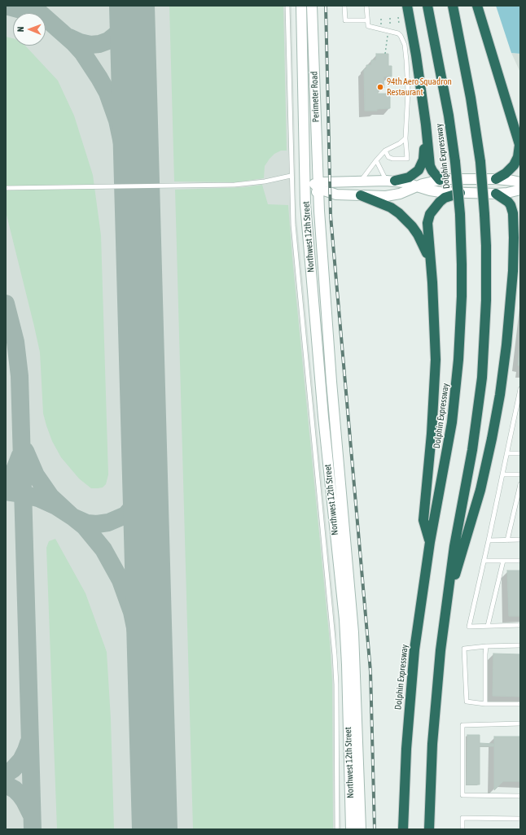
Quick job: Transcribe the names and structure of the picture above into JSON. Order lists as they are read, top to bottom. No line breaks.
{"streets":{"highway":["Dolphin Expressway"],"main road":["Perimeter Road","Northwest 12th Street"]},"crossings":[["Perimeter Road","Northwest 12th Street"]],"places":["94th Aero Squadron Restaurant"],"north":"left"}
